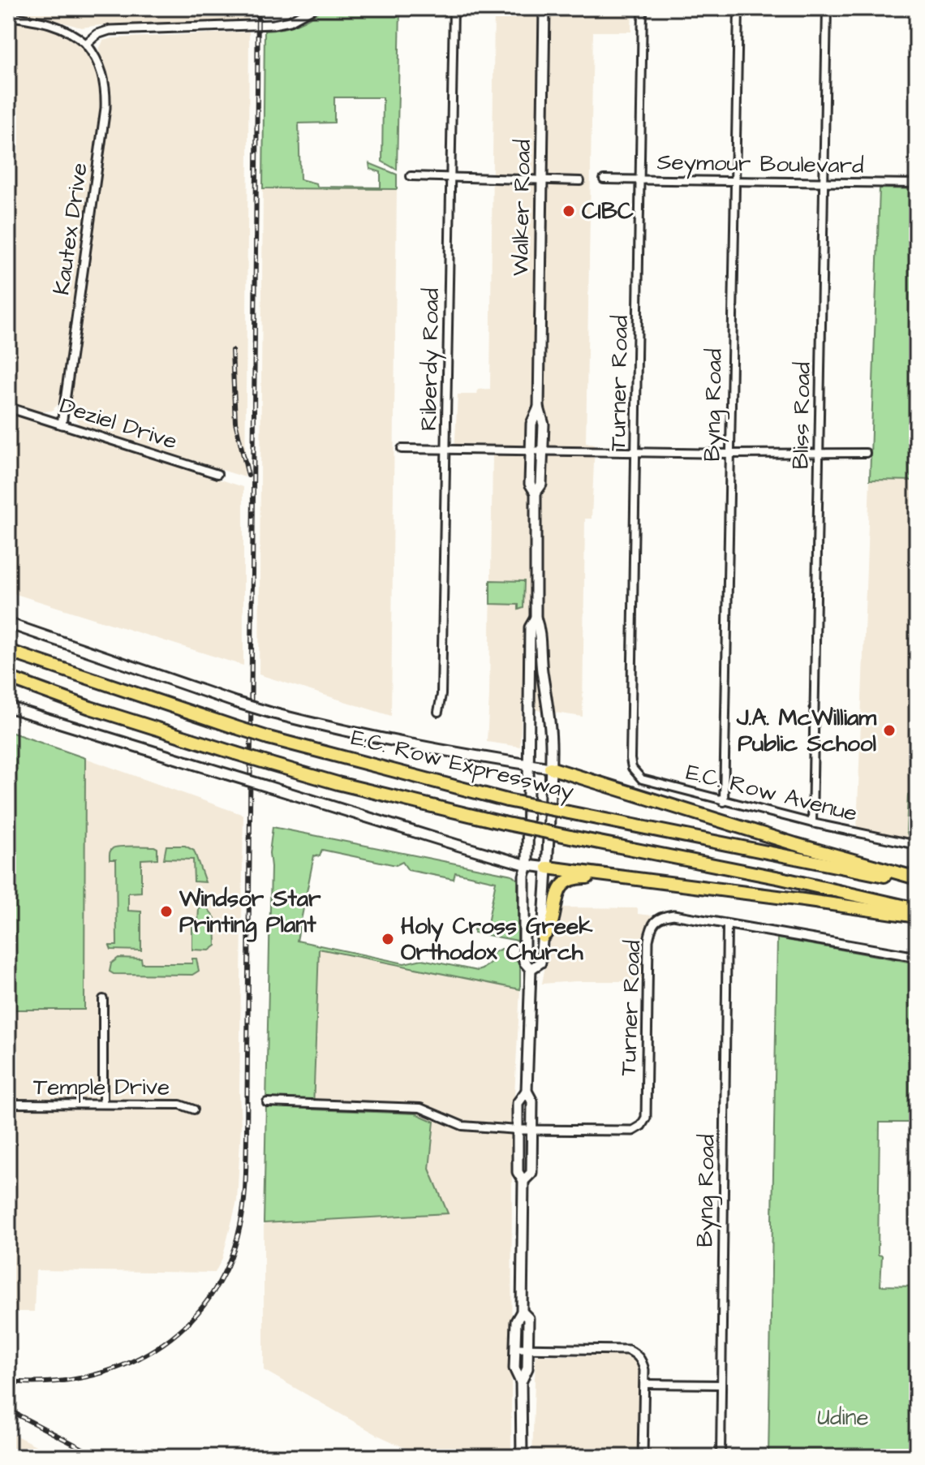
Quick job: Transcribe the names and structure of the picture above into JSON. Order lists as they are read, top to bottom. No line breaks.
{"streets":{"highway":["E.C. Row Expressway"],"main road":["Walker Road"],"street":["Seymour Boulevard","Kautex Drive","Riberdy Road","Turner Road","Byng Road","Bliss Road","Deziel Drive","E.C. Row Avenue","Temple Drive"]},"crossings":[["Seymour Boulevard","Turner Road"],["Seymour Boulevard","Byng Road"],["Seymour Boulevard","Bliss Road"],["Walker Road","Turner Road"],["Kautex Drive","Deziel Drive"],["Turner Road","Byng Road"],["Turner Road","E.C. Row Avenue"],["Byng Road","E.C. Row Avenue"],["Bliss Road","E.C. Row Avenue"]],"parks":["Udine"],"places":["CIBC","J.A. McWilliam Public School","Windsor Star Printing Plant","Holy Cross Greek Orthodox Church"]}
